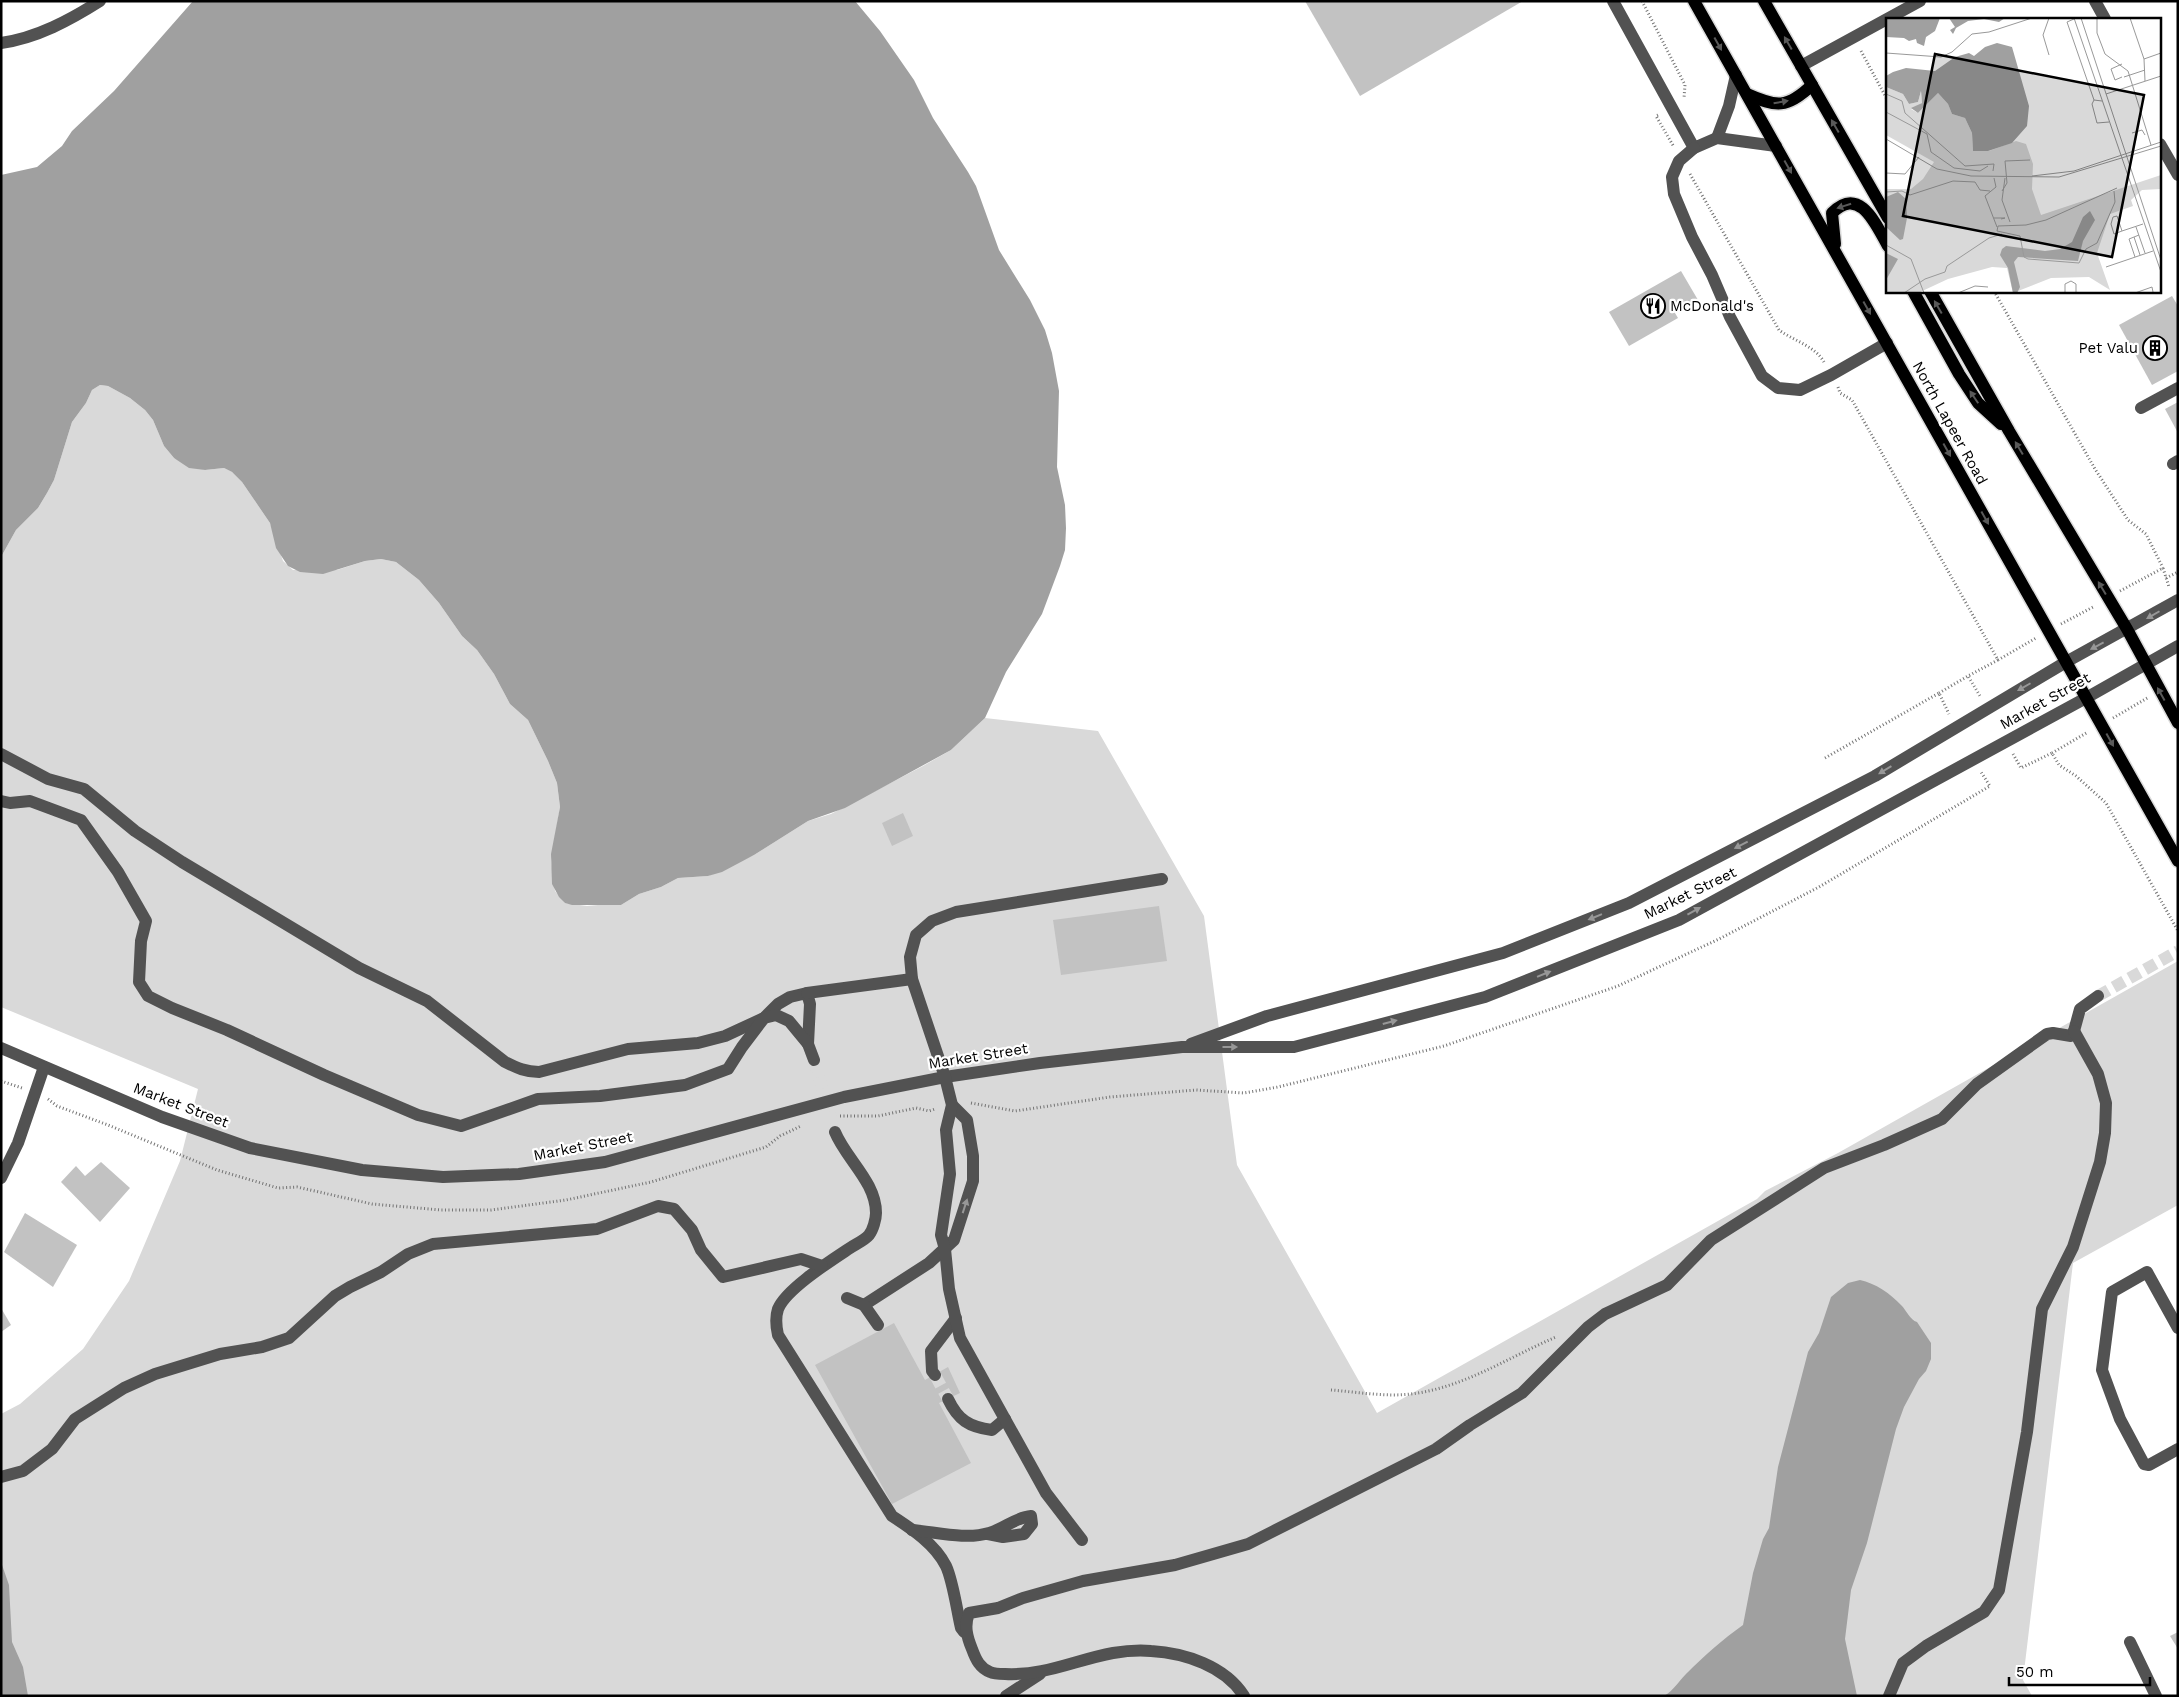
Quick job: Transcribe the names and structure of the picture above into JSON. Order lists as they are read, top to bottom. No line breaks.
{"streets":{"main road":["North Lapeer Road"],"street":["Market Street"]},"crossings":[["North Lapeer Road","Market Street"]],"places":{"restaurant":["McDonald's"],"building":["Pet Valu"]},"scale_bar":"50 m"}
